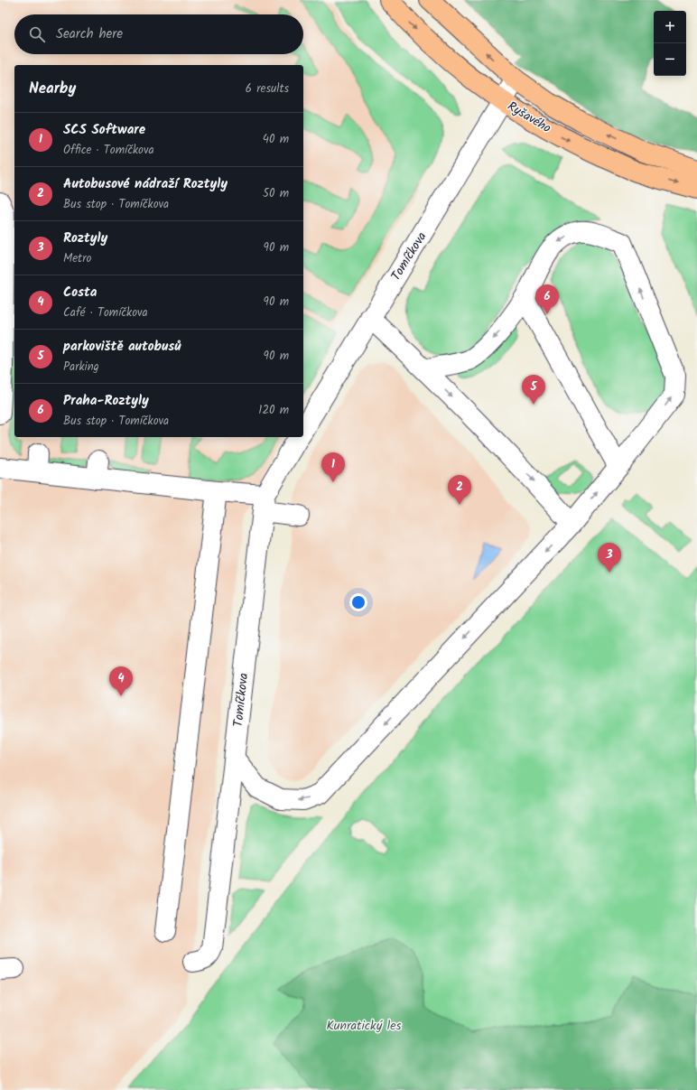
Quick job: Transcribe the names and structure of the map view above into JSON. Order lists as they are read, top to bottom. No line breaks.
{"streets":{"main road":["Ryšavého"],"street":["Tomíčkova"]},"crossings":[["Ryšavého","Tomíčkova"]],"parks":["Kunratický les"],"page":{"map_buttons":["+","−"],"search":"Search here","heading":["Nearby","6 results"],"list":[{"mark":"1","name":"SCS Software","note":"Office · Tomíčkova","value":"40 m"},{"mark":"2","name":"Autobusové nádraží Roztyly","note":"Bus stop · Tomíčkova","value":"50 m"},{"mark":"3","name":"Roztyly","note":"Metro","value":"90 m"},{"mark":"4","name":"Costa","note":"Café · Tomíčkova","value":"90 m"},{"mark":"5","name":"parkoviště autobusů","note":"Parking","value":"90 m"},{"mark":"6","name":"Praha-Roztyly","note":"Bus stop · Tomíčkova","value":"120 m"}],"pins":["6","5","1","2","3","4"]}}
